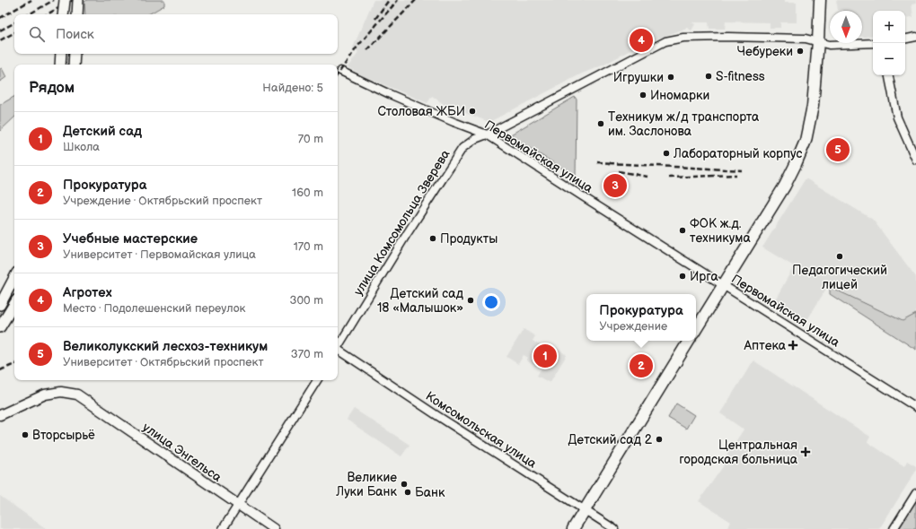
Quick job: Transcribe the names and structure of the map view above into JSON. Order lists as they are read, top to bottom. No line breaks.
{"streets":{"street":["Первомайская улица","улица Комсомольца Зверева","Комсомольская улица","улица Энгельса"]},"crossings":[["Первомайская улица","улица Комсомольца Зверева"]],"places":{"other":["Чебуреки","S-fitness","Игрушки","Иномарки","Столовая ЖБИ","Техникум ж/д транспорта им. Заслонова","Лабораторный корпус","ФОК ж.д. техникума","Продукты","Педагогический лицей","Ирга","Детский сад 18 «Малышок»","Вторсырьё","Детский сад 2","Великие Луки Банк","Банк"],"health":["Аптека","Центральная городская больница"]},"north":"bottom","page":{"map_buttons":["+","−"],"search":"Поиск","pins":["4","5","3","1","2"],"heading":["Рядом","Найдено: 5"],"list":[{"mark":"1","name":"Детский сад","note":"Школа","value":"70 m"},{"mark":"2","name":"Прокуратура","note":"Учреждение · Октябрьский проспект","value":"160 m"},{"mark":"3","name":"Учебные мастерские","note":"Университет · Первомайская улица","value":"170 m"},{"mark":"4","name":"Агротех","note":"Место · Подолешенский переулок","value":"300 m"},{"mark":"5","name":"Великолукский лесхоз-техникум","note":"Университет · Октябрьский проспект","value":"370 m"}],"popup":["Прокуратура","Учреждение"]}}
